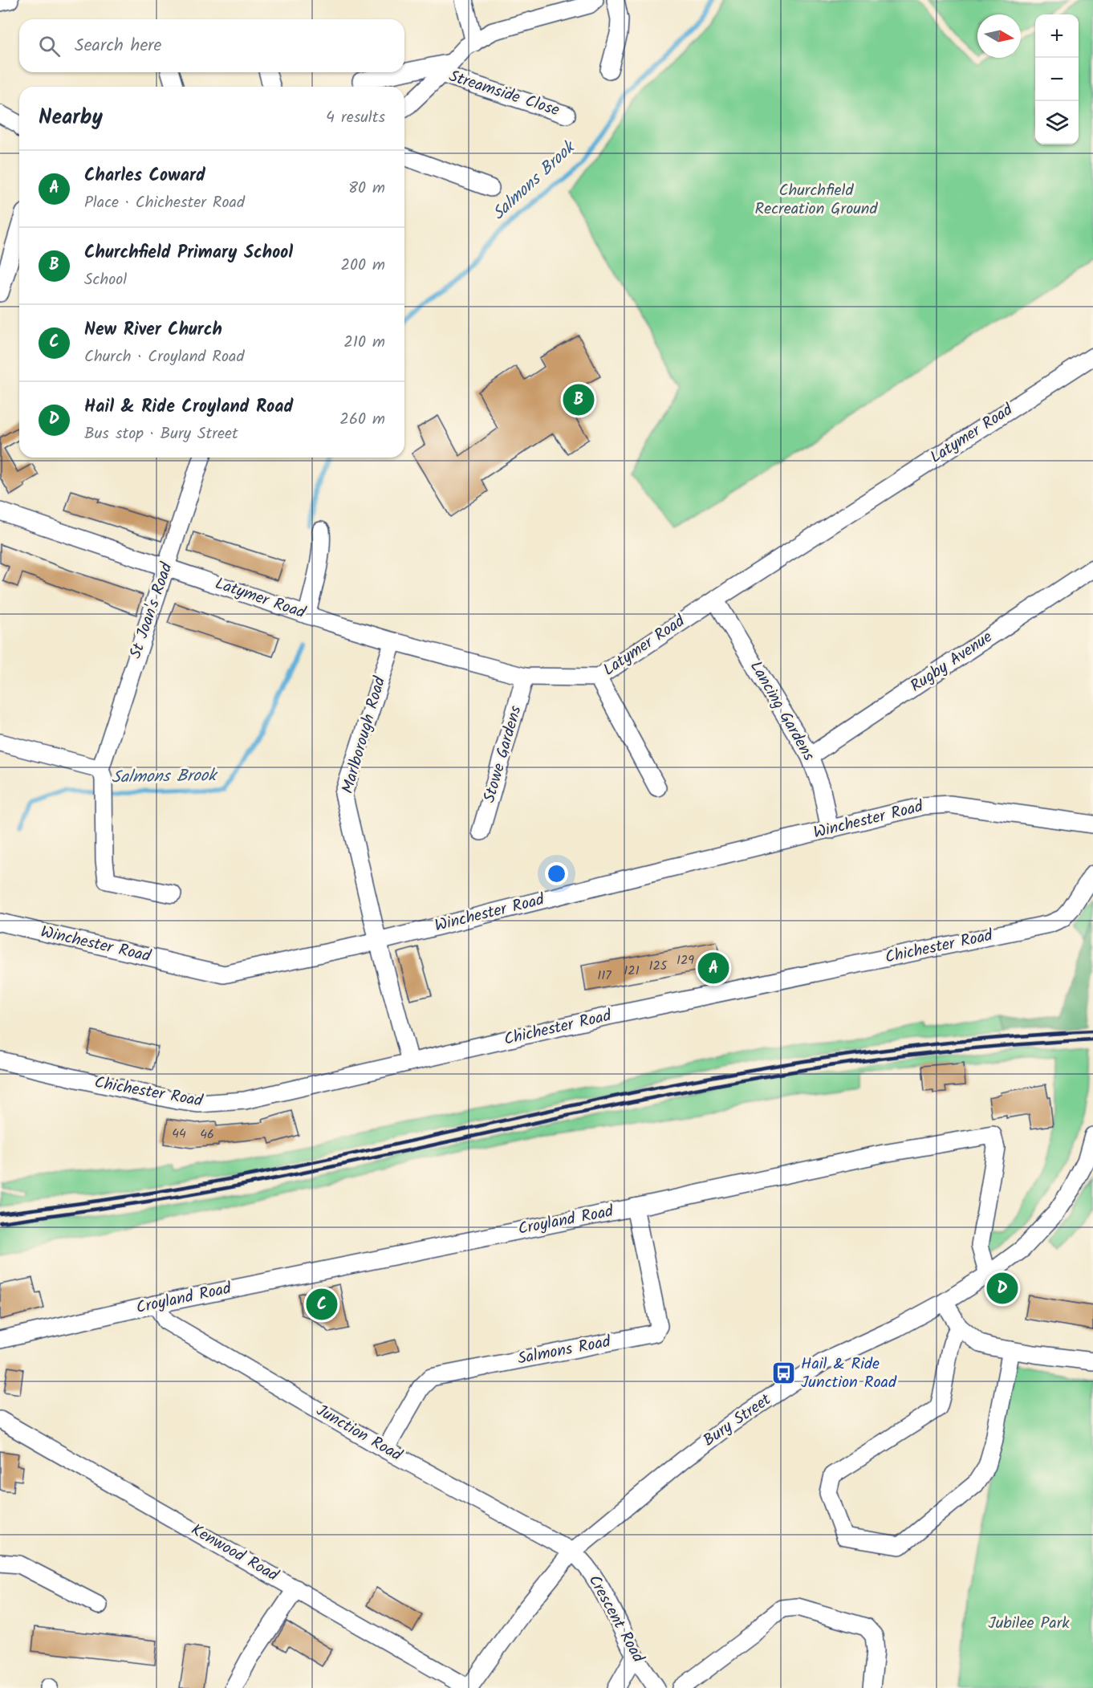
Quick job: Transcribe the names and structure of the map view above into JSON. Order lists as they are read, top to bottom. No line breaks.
{"streets":{"street":["Streamside Close","Latymer Road","St Joan's Road","Rugby Avenue","Lancing Gardens","Marlborough Road","Stowe Gardens","Winchester Road","Chichester Road","Croyland Road","Salmons Road","Bury Street","Junction Road","Kenwood Road","Crescent Road"]},"crossings":[["Latymer Road","St Joan's Road"],["Latymer Road","Lancing Gardens"],["Latymer Road","Marlborough Road"],["Latymer Road","Stowe Gardens"],["Rugby Avenue","Lancing Gardens"],["Lancing Gardens","Winchester Road"],["Marlborough Road","Winchester Road"],["Marlborough Road","Chichester Road"],["Croyland Road","Salmons Road"],["Croyland Road","Bury Street"],["Croyland Road","Junction Road"],["Salmons Road","Junction Road"],["Bury Street","Junction Road"],["Bury Street","Kenwood Road"],["Bury Street","Crescent Road"],["Junction Road","Crescent Road"]],"water":["Salmons Brook"],"parks":["Churchfield Recreation Ground","Jubilee Park"],"places":{"bus stop":["Hail & Ride Junction Road"]},"house_numbers":["129","125","121","117","44","46"],"north":"right","page":{"map_buttons":["+","−"],"search":"Search here","heading":["Nearby","4 results"],"list":[{"mark":"A","name":"Charles Coward","note":"Place · Chichester Road","value":"80 m"},{"mark":"B","name":"Churchfield Primary School","note":"School","value":"200 m"},{"mark":"C","name":"New River Church","note":"Church · Croyland Road","value":"210 m"},{"mark":"D","name":"Hail & Ride Croyland Road","note":"Bus stop · Bury Street","value":"260 m"}],"pins":["B","A","D","C"]}}
